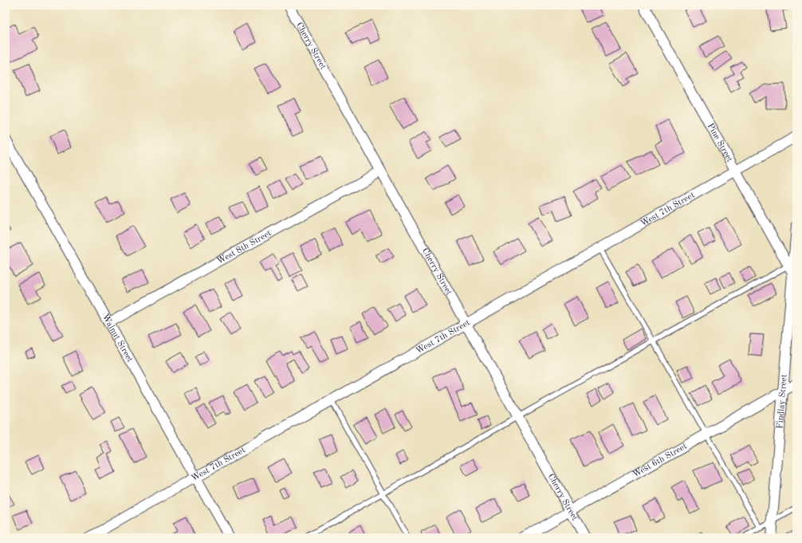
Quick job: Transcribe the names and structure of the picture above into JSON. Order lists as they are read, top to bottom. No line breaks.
{"streets":{"street":["Cherry Street","Pine Street","West 7th Street","West 8th Street","Walnut Street","Findlay Street","West 6th Street"]},"crossings":[["Cherry Street","West 7th Street"],["Cherry Street","West 8th Street"],["Cherry Street","West 6th Street"],["Pine Street","West 7th Street"],["Pine Street","Findlay Street"],["West 7th Street","Walnut Street"],["West 8th Street","Walnut Street"],["Findlay Street","West 6th Street"]]}
